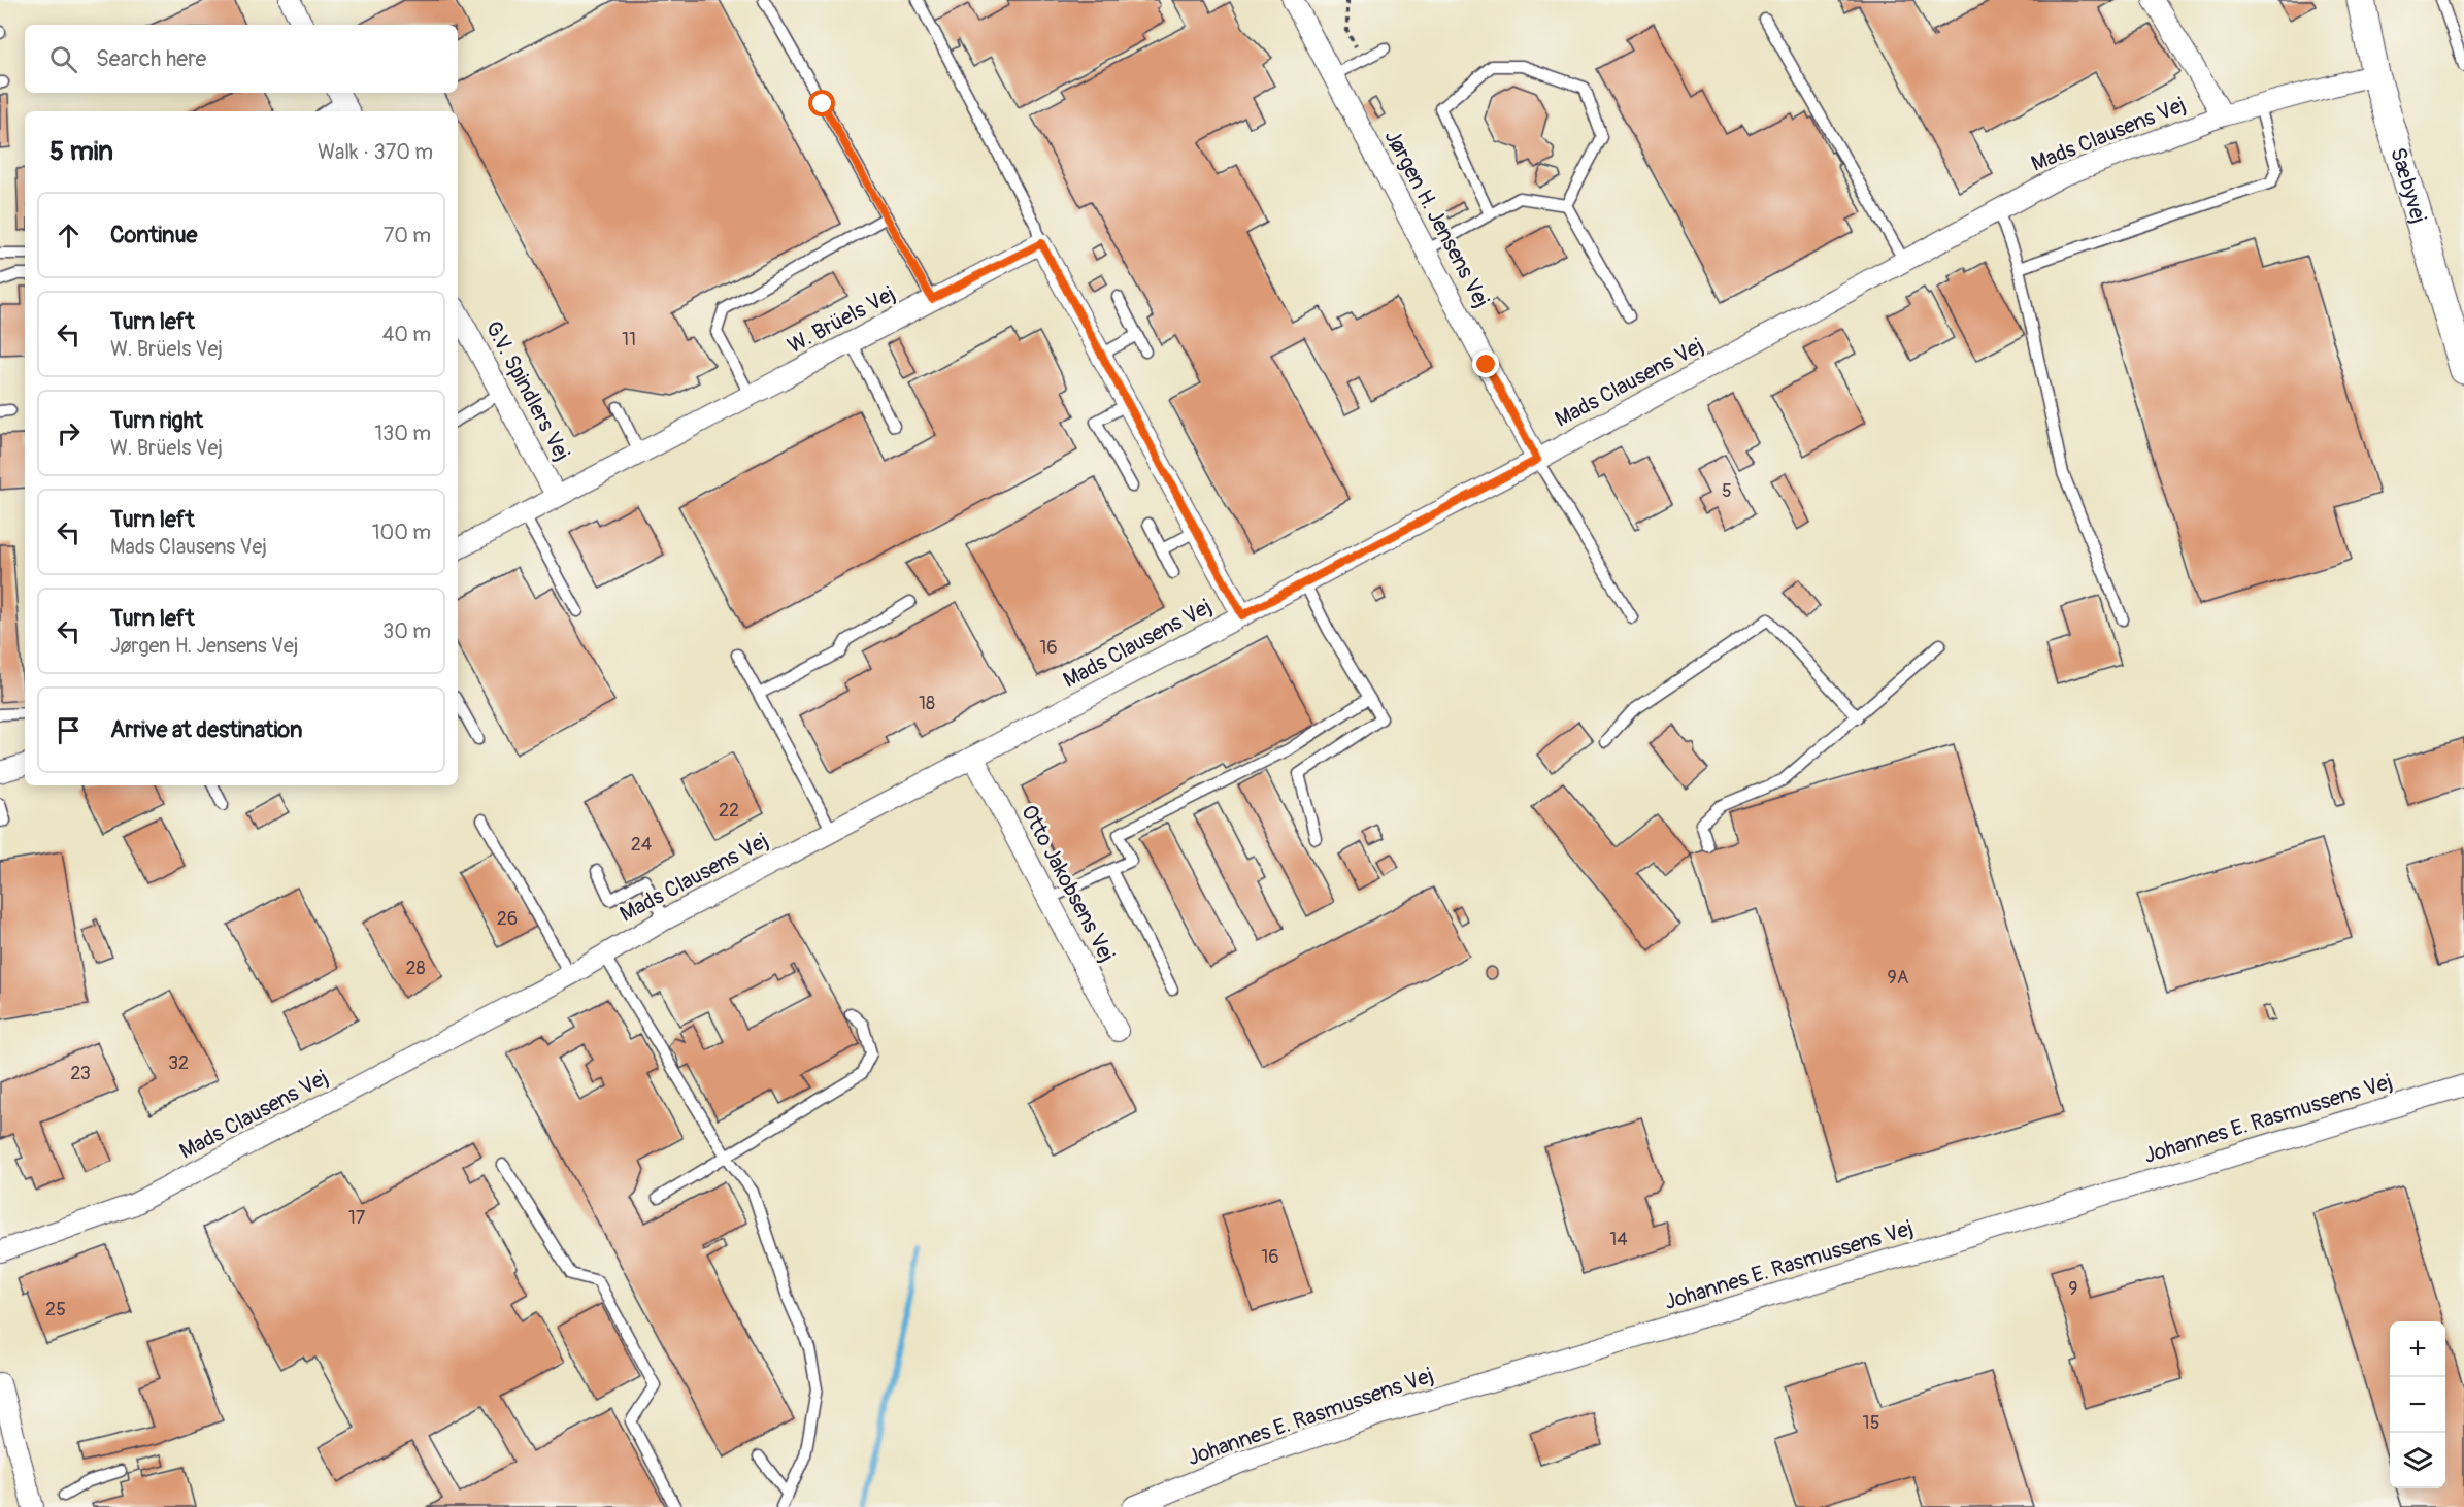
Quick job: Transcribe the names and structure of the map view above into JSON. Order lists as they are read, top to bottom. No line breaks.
{"streets":{"street":["Mads Clausens Vej","Sæbyvej","Jørgen H. Jensens Vej","W. Brüels Vej","G.V. Spindlers Vej","Otto Jakobsens Vej","Johannes E. Rasmussens Vej"]},"crossings":[["Mads Clausens Vej","Sæbyvej"],["Mads Clausens Vej","Jørgen H. Jensens Vej"],["Mads Clausens Vej","Otto Jakobsens Vej"],["W. Brüels Vej","G.V. Spindlers Vej"]],"house_numbers":["11","5","16","18","22","24","26","28","9A","32","23","17","14","16","9","25","15"],"page":{"search":"Search here","heading":["5 min","Walk · 370 m"],"list":[["Continue","70 m"],["Turn left","W. Brüels Vej","40 m"],["Turn right","W. Brüels Vej","130 m"],["Turn left","Mads Clausens Vej","100 m"],["Turn left","Jørgen H. Jensens Vej","30 m"],"Arrive at destination"],"map_buttons":["+","−"]}}
